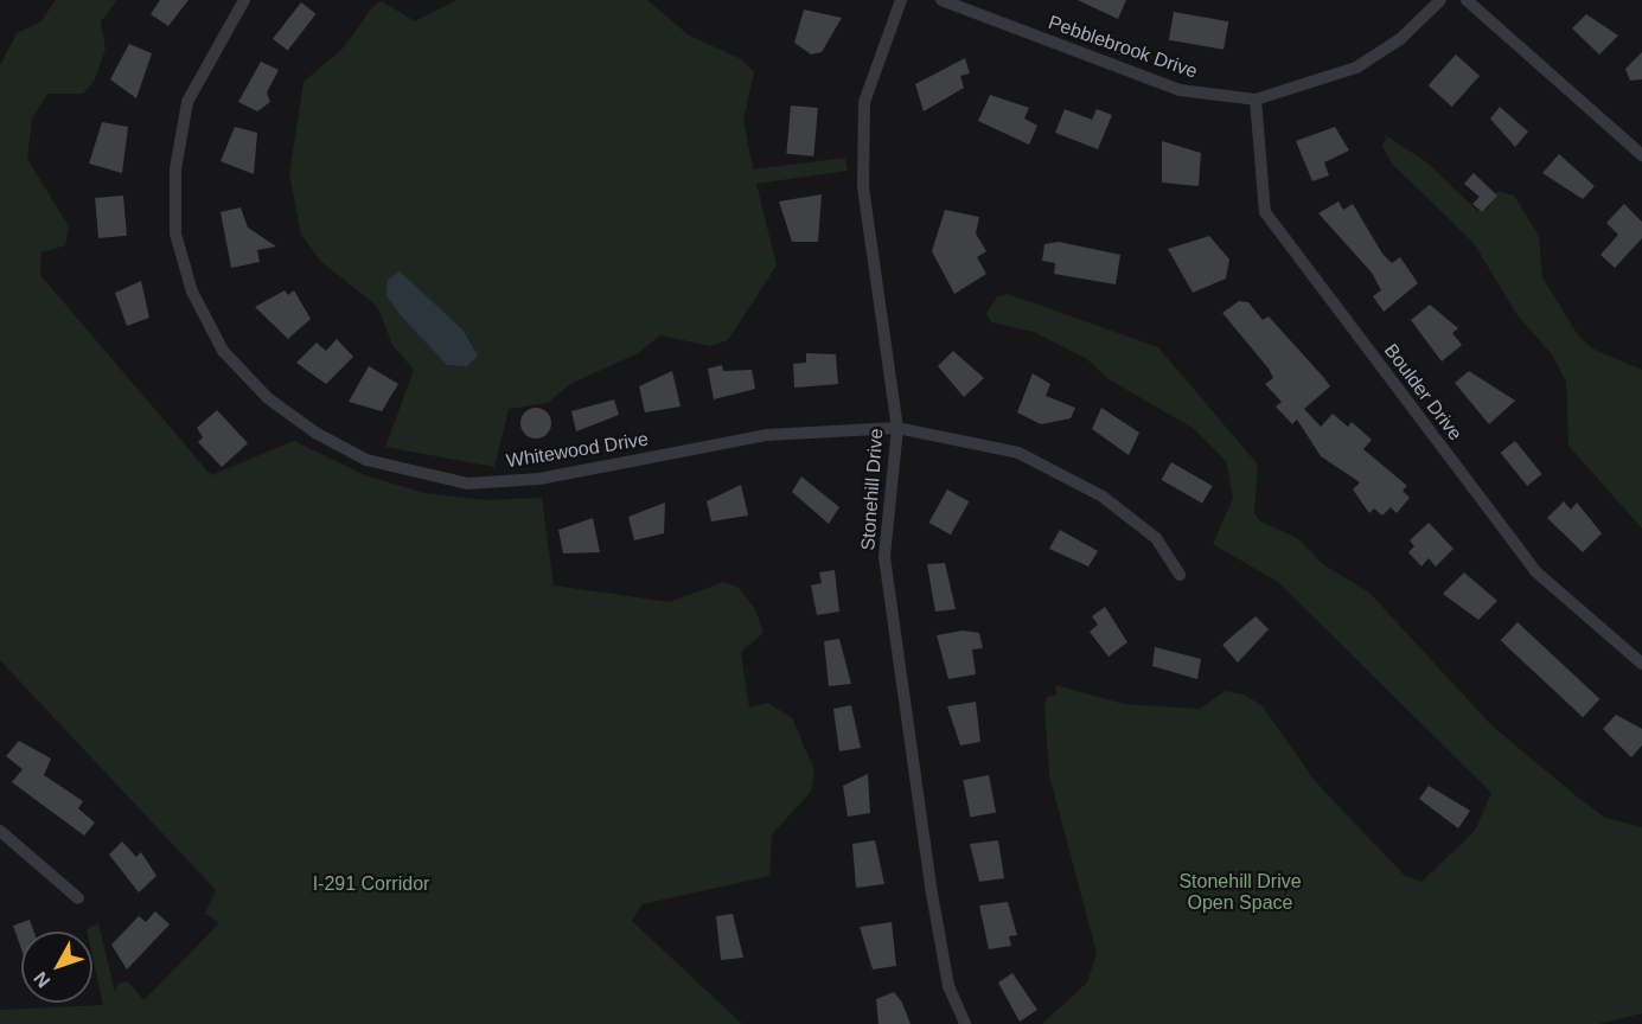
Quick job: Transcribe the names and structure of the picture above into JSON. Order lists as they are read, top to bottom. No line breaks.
{"streets":{"street":["Pebblebrook Drive","Boulder Drive","Whitewood Drive","Stonehill Drive"]},"crossings":[["Pebblebrook Drive","Boulder Drive"],["Whitewood Drive","Stonehill Drive"]],"parks":["Stonehill Drive Open Space","I-291 Corridor"],"north":"bottom left"}
